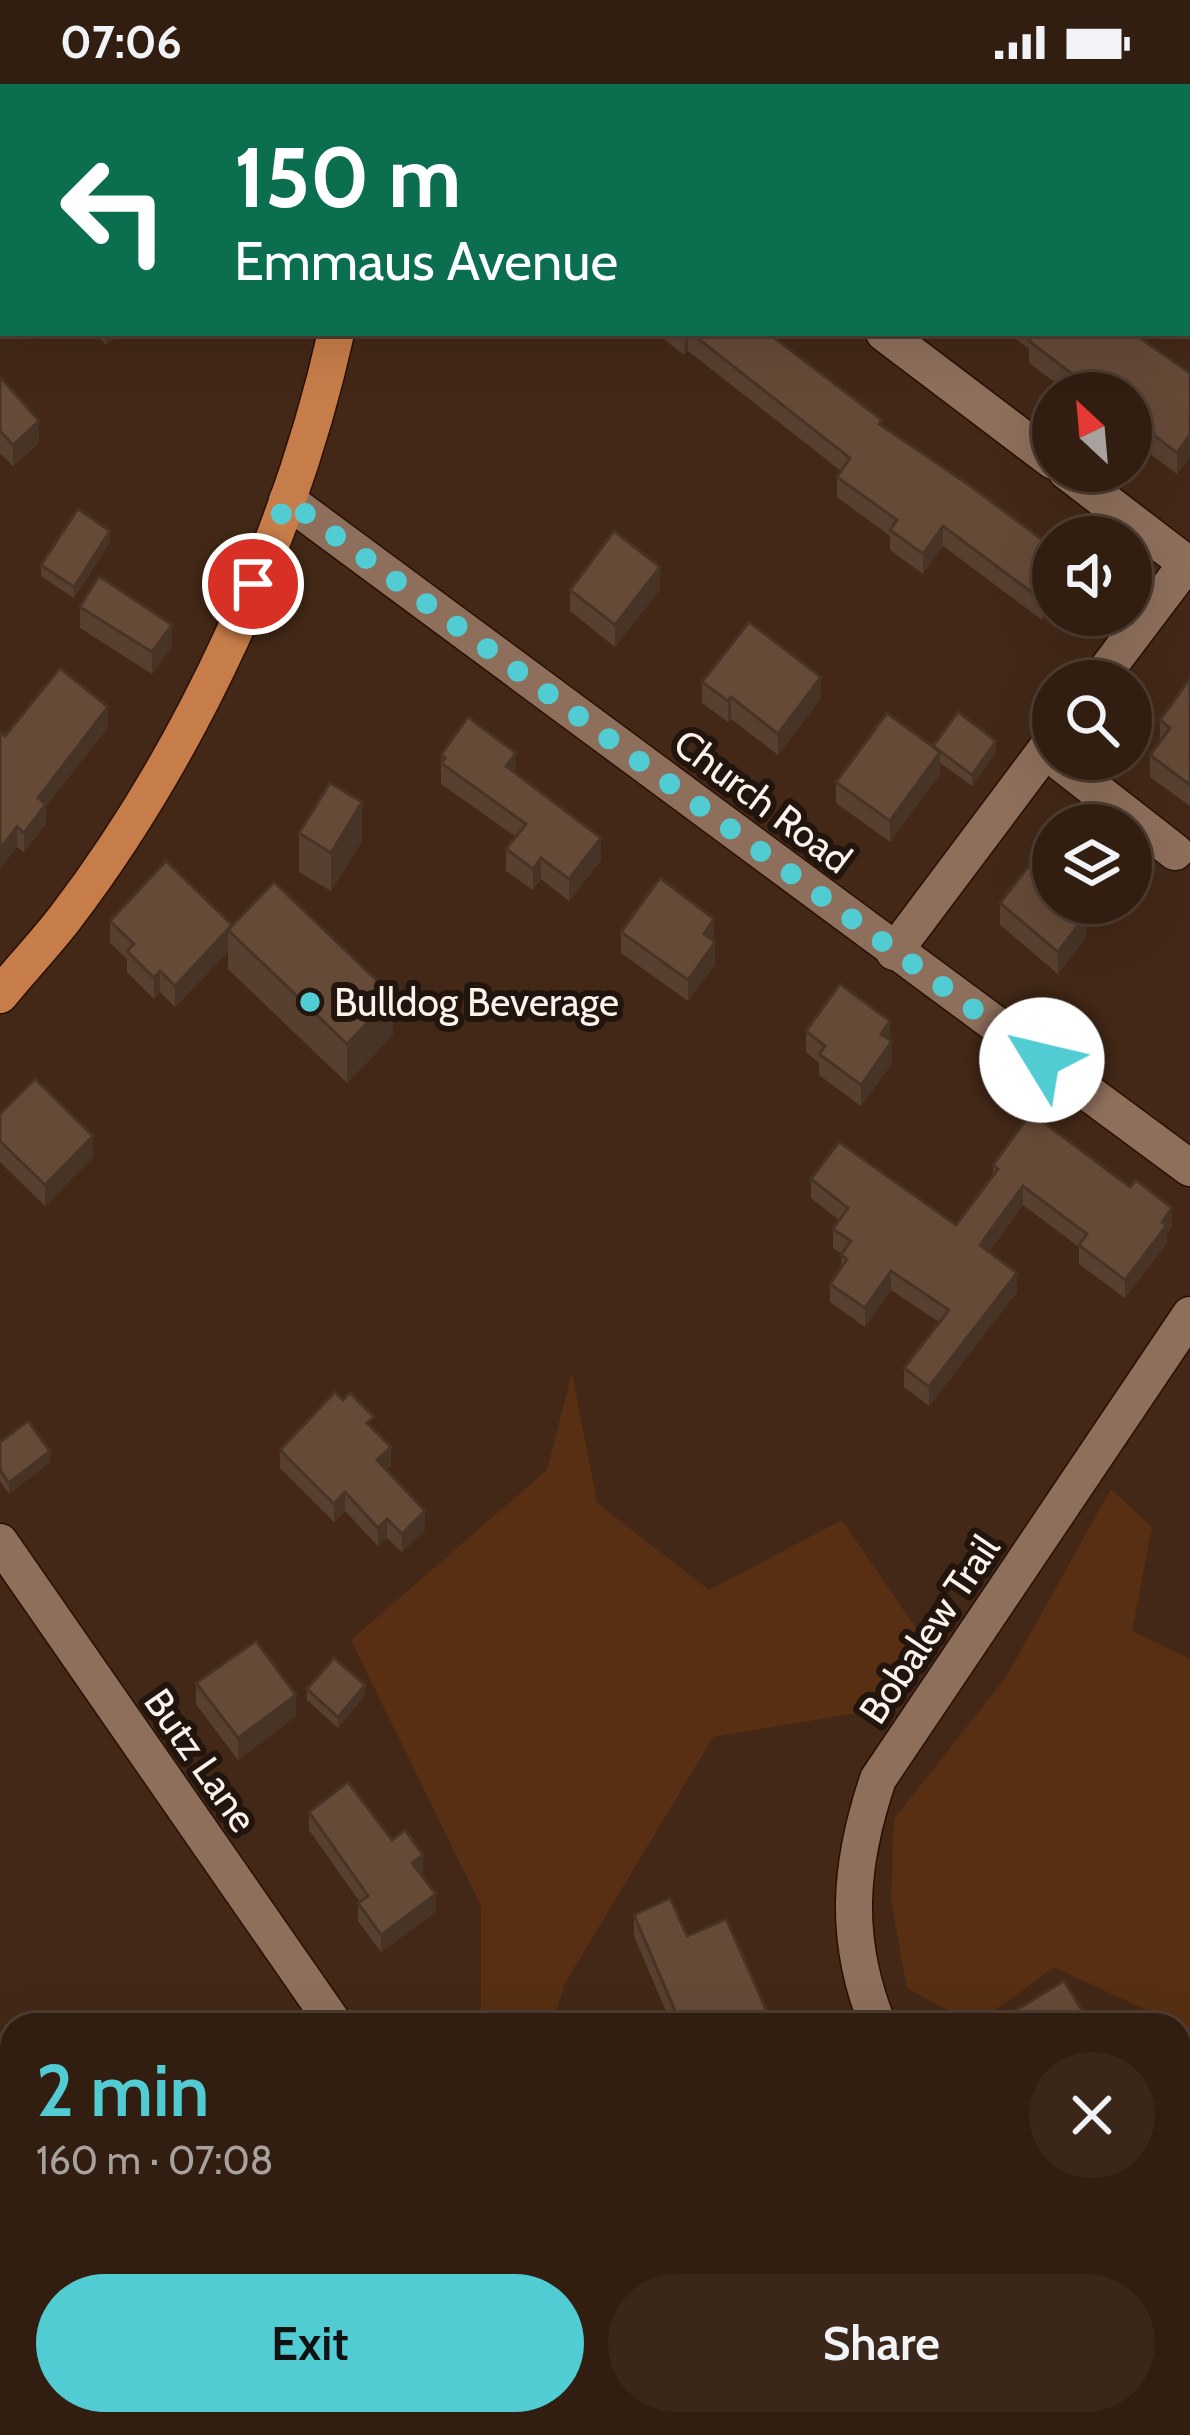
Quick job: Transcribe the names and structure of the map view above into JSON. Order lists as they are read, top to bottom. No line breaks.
{"streets":{"street":["Church Road","Bobalew Trail","Butz Lane"]},"places":["Bulldog Beverage"],"north":"top left","page":{"status":"07:06","turn":["150 m","Emmaus Avenue"],"heading":["2 min","160 m · 07:08"],"buttons":["Exit","Share"]}}
